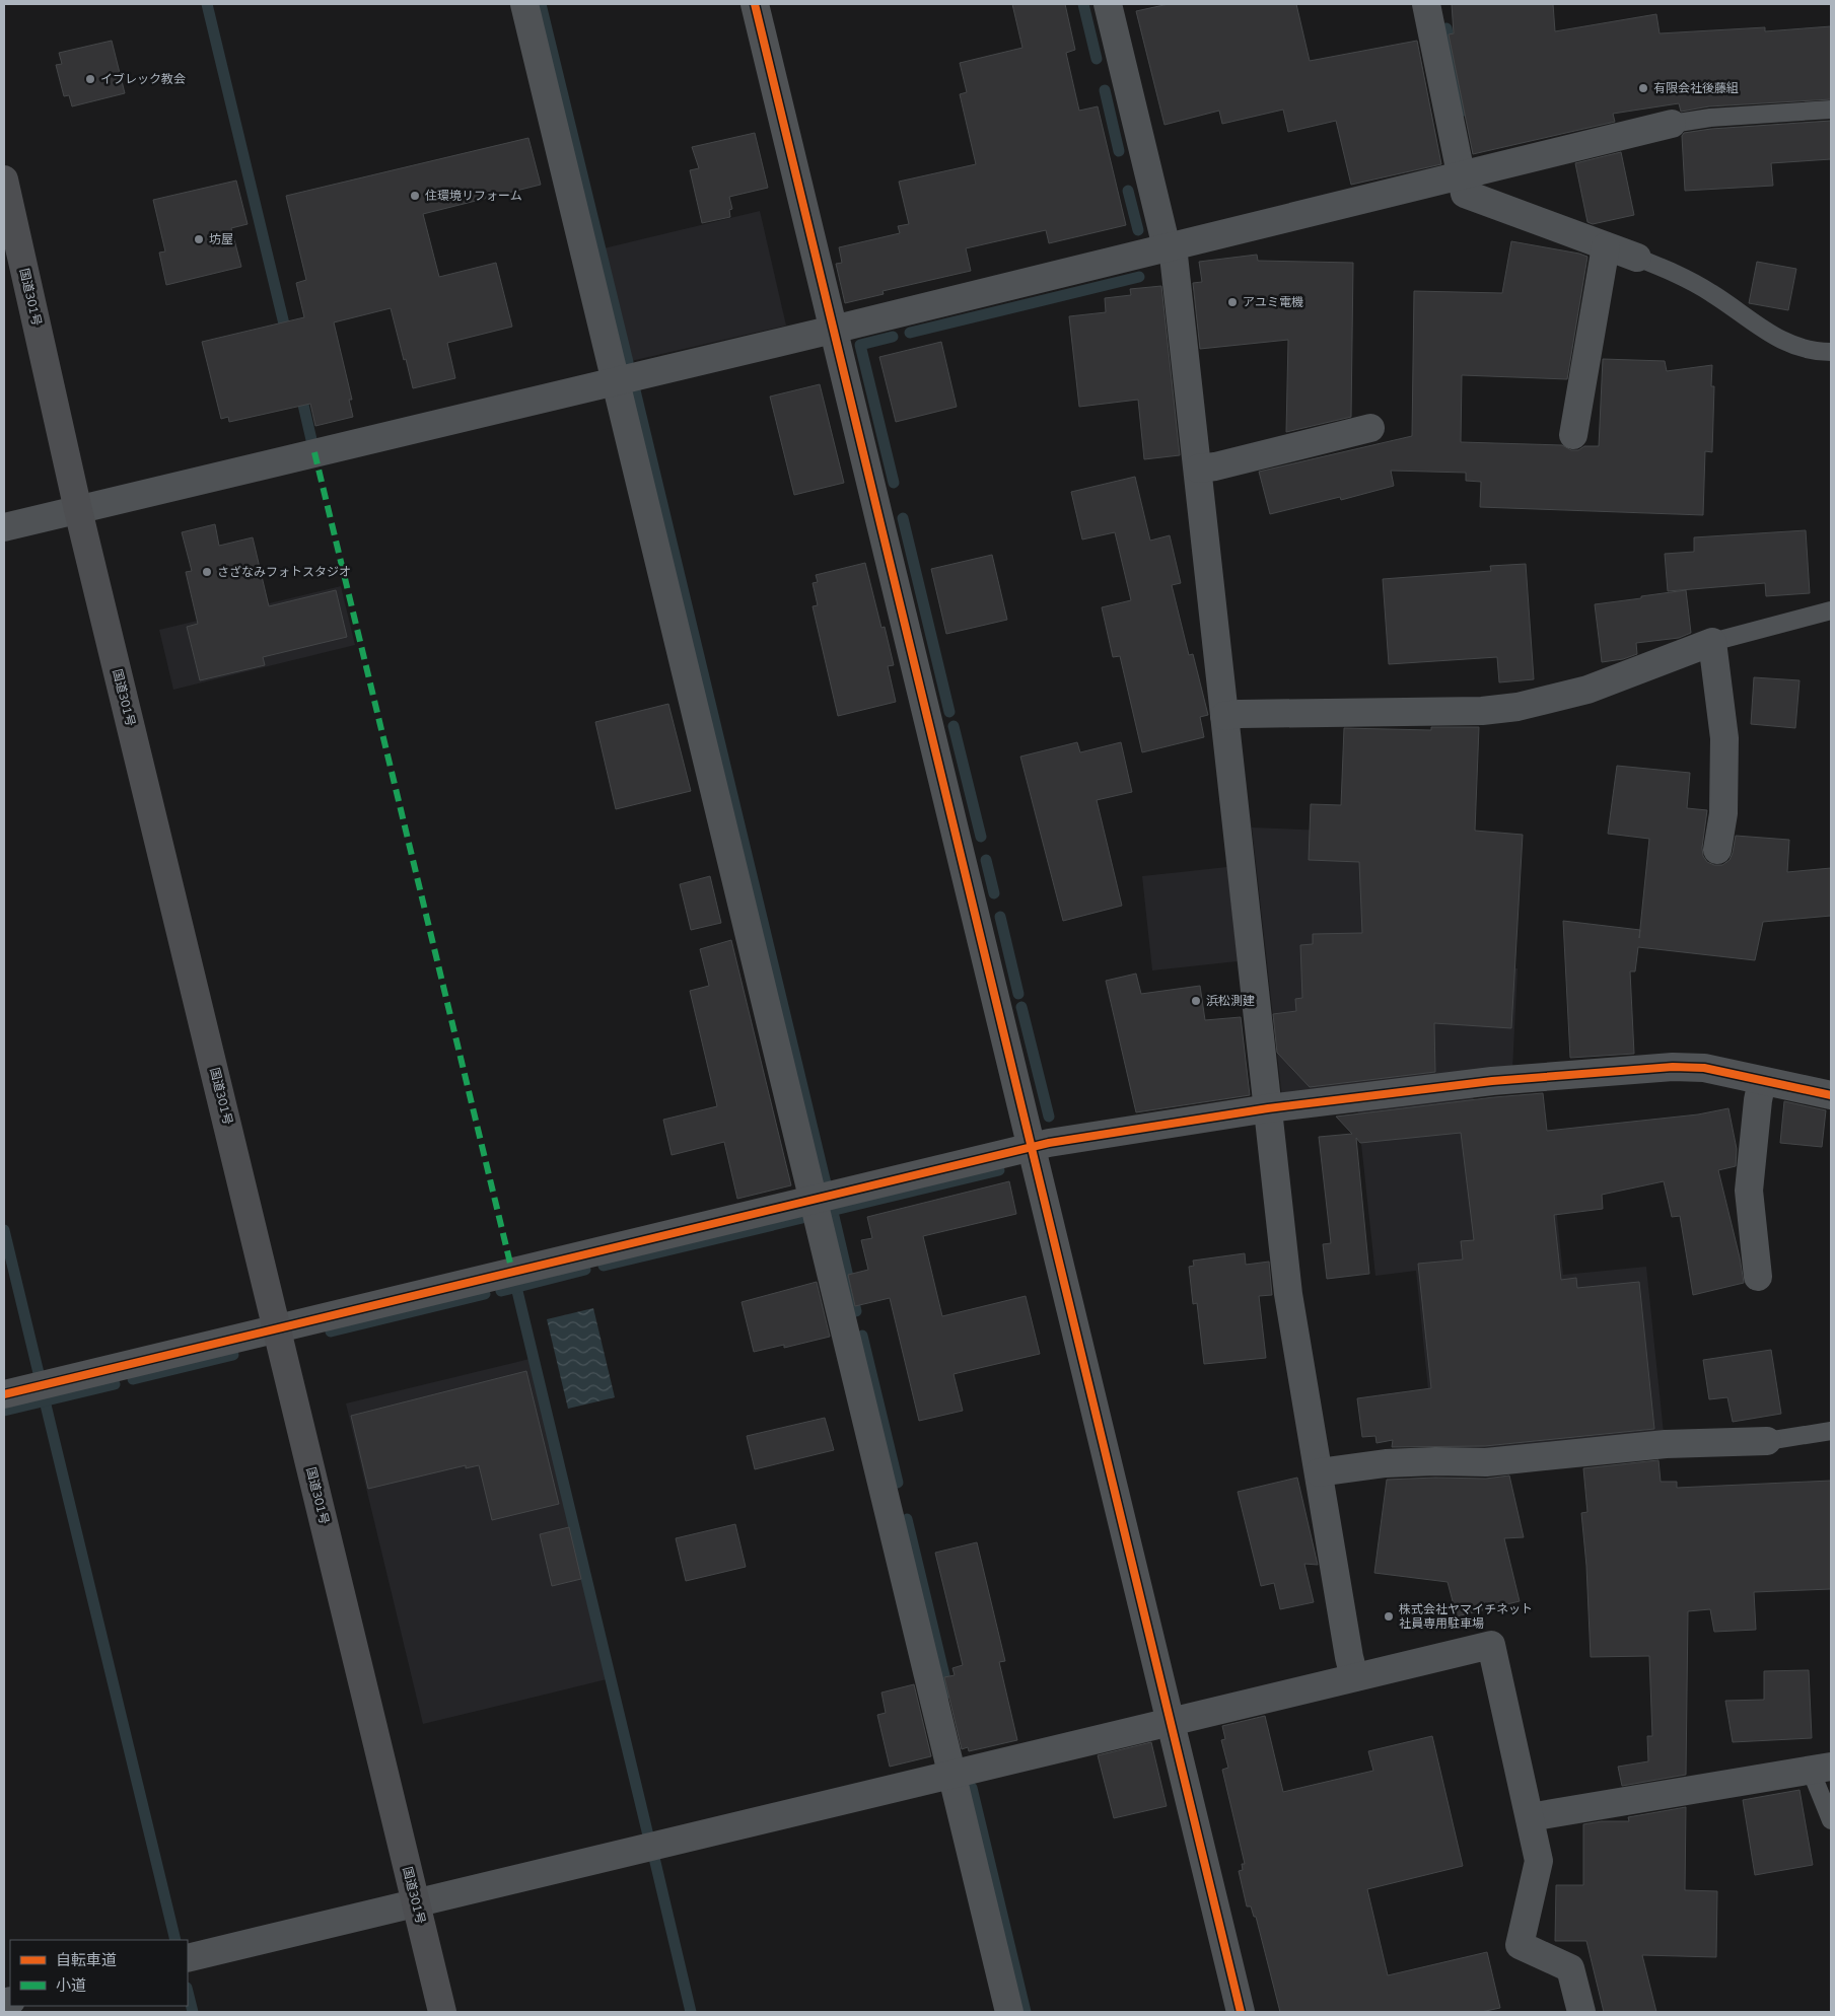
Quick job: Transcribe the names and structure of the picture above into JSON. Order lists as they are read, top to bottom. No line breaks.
{"streets":{"highway":["国道301号"]},"places":["イブレック教会","有限会社後藤組","住環境リフォーム","坊屋","アユミ電機","さざなみフォトスタジオ","浜松測建","株式会社ヤマイチネット 社員専用駐車場"],"legend":["自転車道","小道"]}
